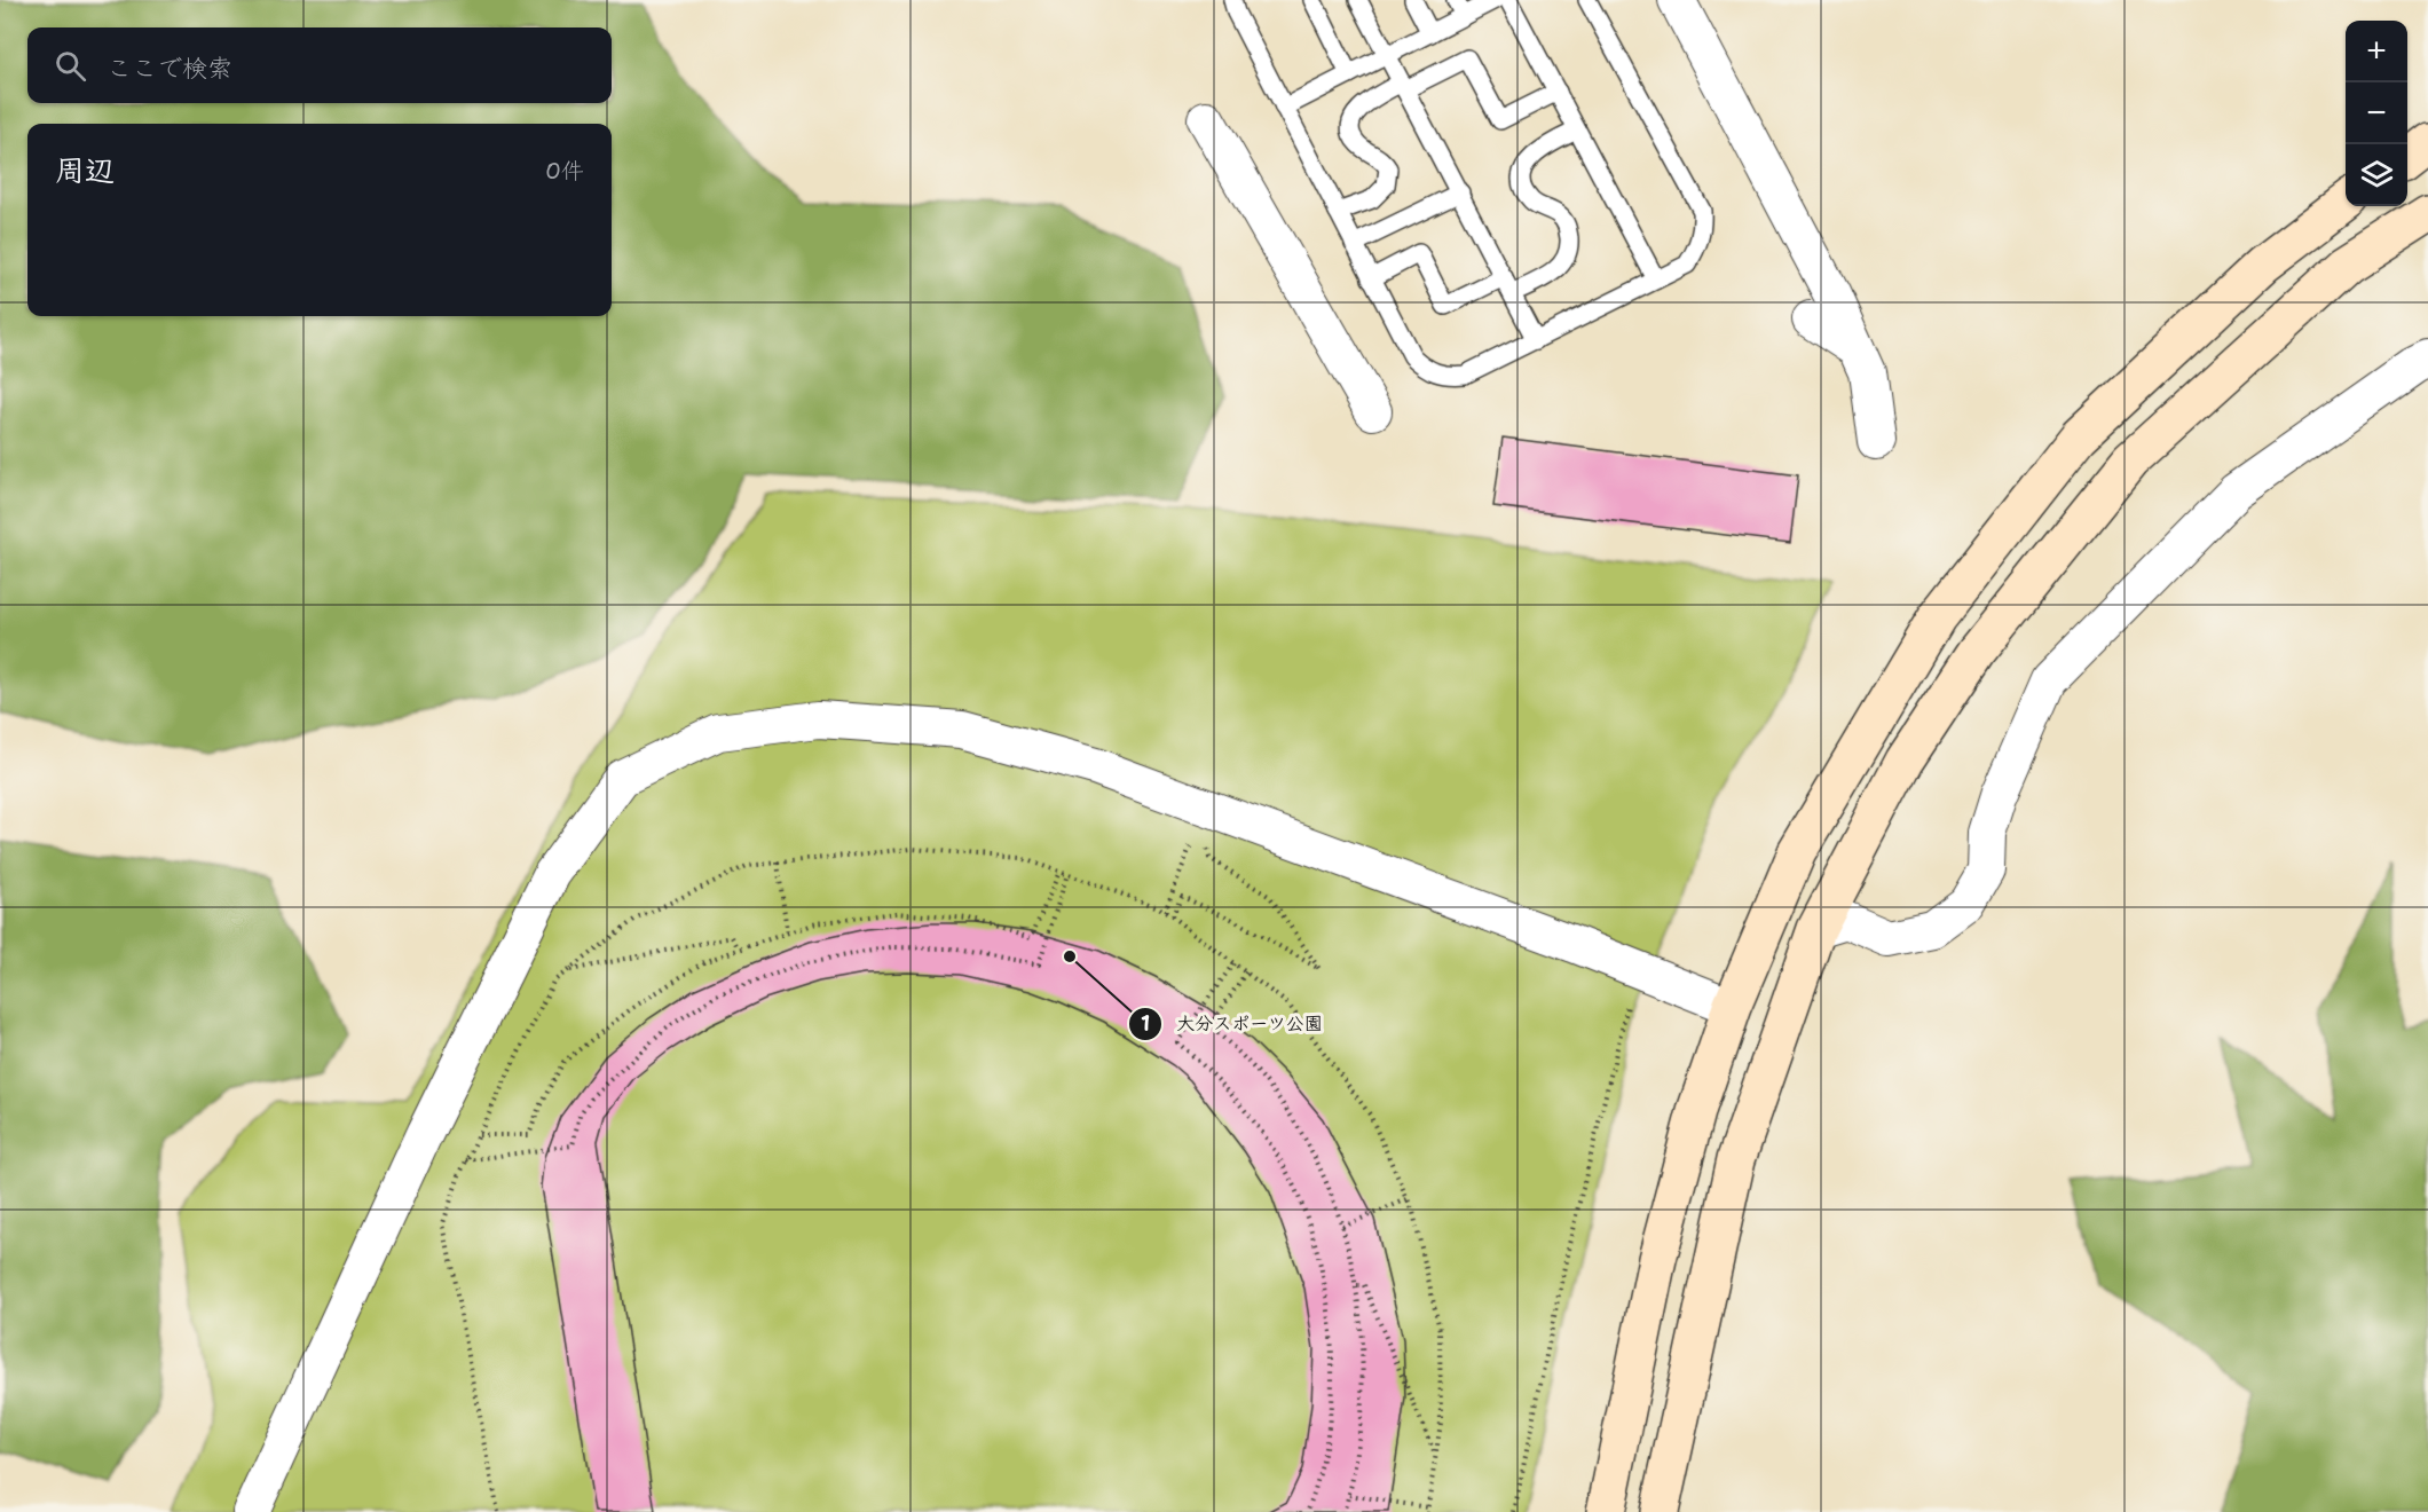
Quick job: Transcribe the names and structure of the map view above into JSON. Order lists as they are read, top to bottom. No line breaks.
{"places":["大分スポーツ公園"],"page":{"map_buttons":["+","−"],"search":"ここで検索","heading":["周辺","0件"]}}
